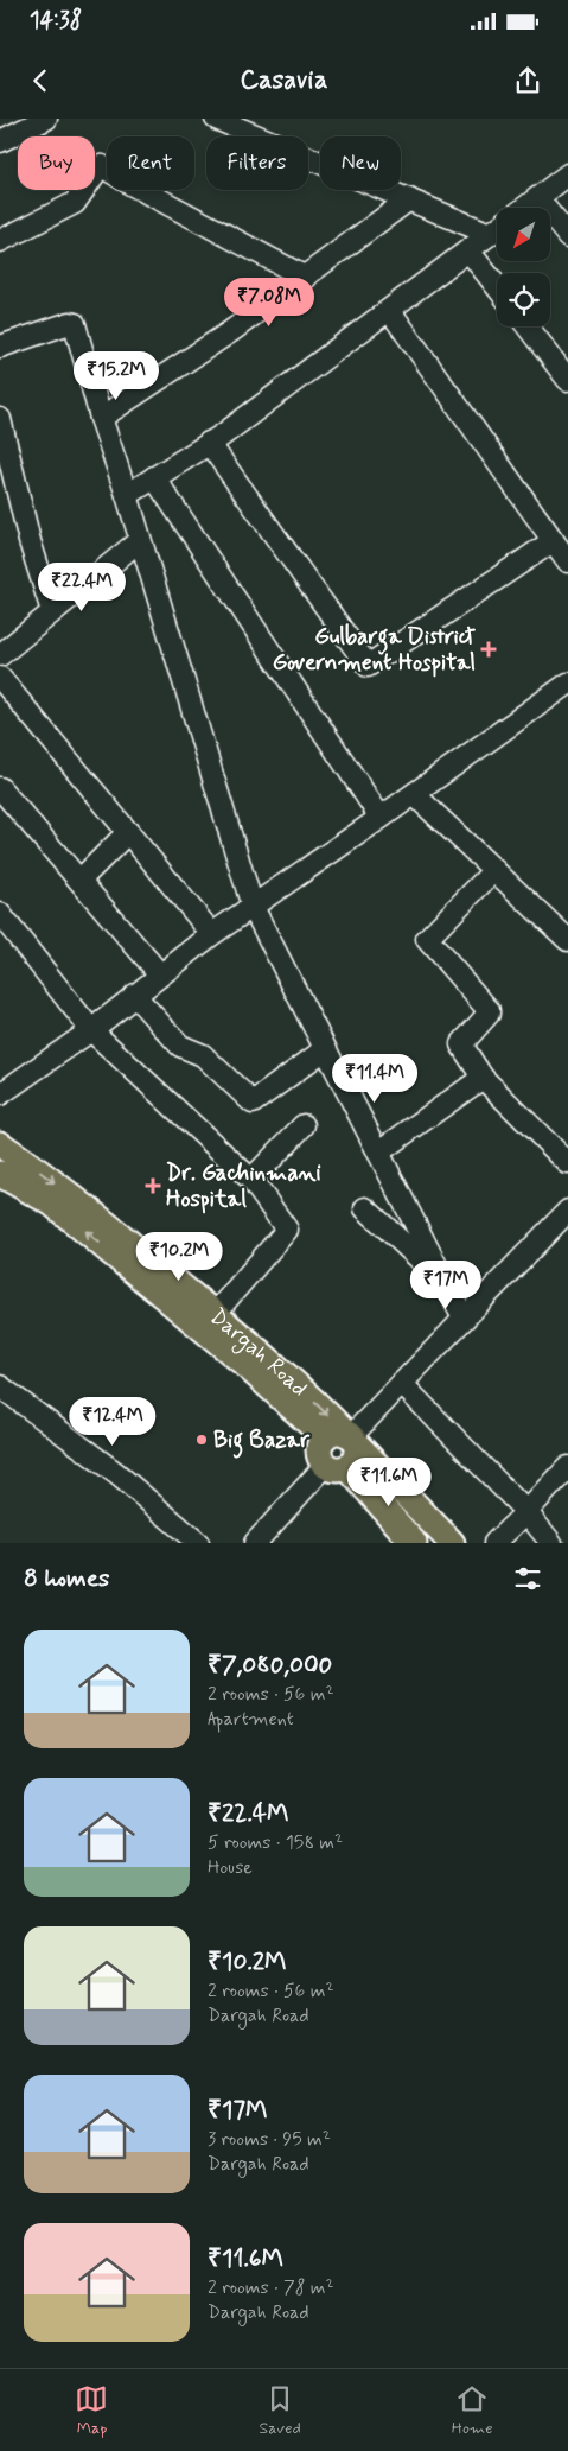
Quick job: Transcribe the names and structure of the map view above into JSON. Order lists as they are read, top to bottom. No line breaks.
{"streets":{"main road":["Dargah Road"]},"places":{"health":["Gulbarga District Government Hospital","Dr. Gachinmani Hospital"],"other":["Big Bazar"]},"north":"bottom left","page":{"status":"14:38","header":"Casavia","chip":["Buy","Rent","Filters","New"],"price":["₹7.08M","₹15.2M","₹22.4M","₹11.4M","₹10.2M","₹17M","₹12.4M","₹11.6M"],"heading":"8 homes","list":[{"name":"₹7,080,000","note":"2 rooms · 56 m² · Apartment"},{"name":"₹22.4M","note":"5 rooms · 158 m² · House"},{"name":"₹10.2M","note":"2 rooms · 56 m² · Dargah Road"},{"name":"₹17M","note":"3 rooms · 95 m² · Dargah Road"},{"name":"₹11.6M","note":"2 rooms · 78 m² · Dargah Road"}],"tabs":["Map","Saved","Home"]}}
